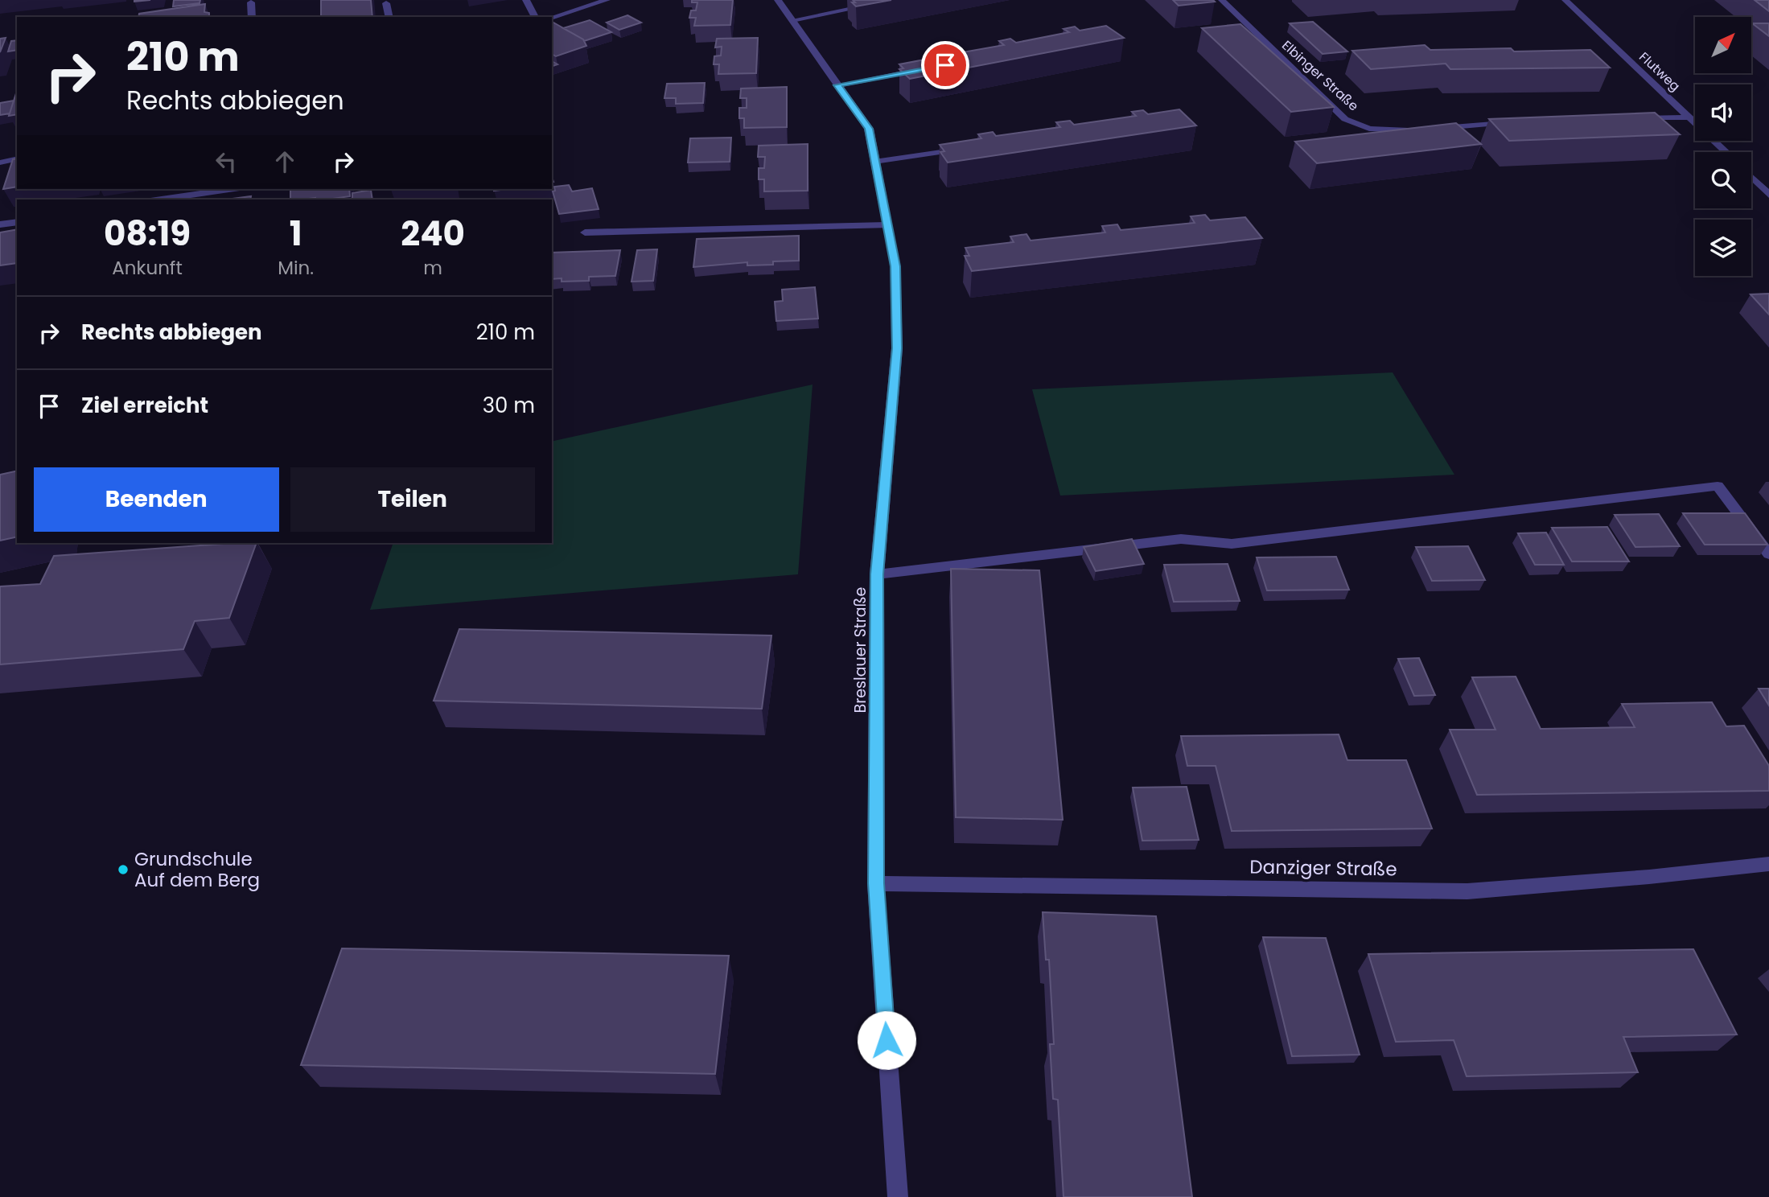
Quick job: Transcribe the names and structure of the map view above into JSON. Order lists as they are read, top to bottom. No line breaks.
{"streets":{"street":["Flutweg","Elbinger Straße","Breslauer Straße","Danziger Straße"]},"crossings":[["Breslauer Straße","Danziger Straße"]],"places":["Grundschule Auf dem Berg"],"north":"top right","page":{"turn":["210 m","Rechts abbiegen"],"eta":["08:19","Ankunft","1","Min.","240","m"],"list":[{"name":"Rechts abbiegen","value":"210 m"},{"name":"Ziel erreicht","value":"30 m"}],"buttons":["Beenden","Teilen"]}}
